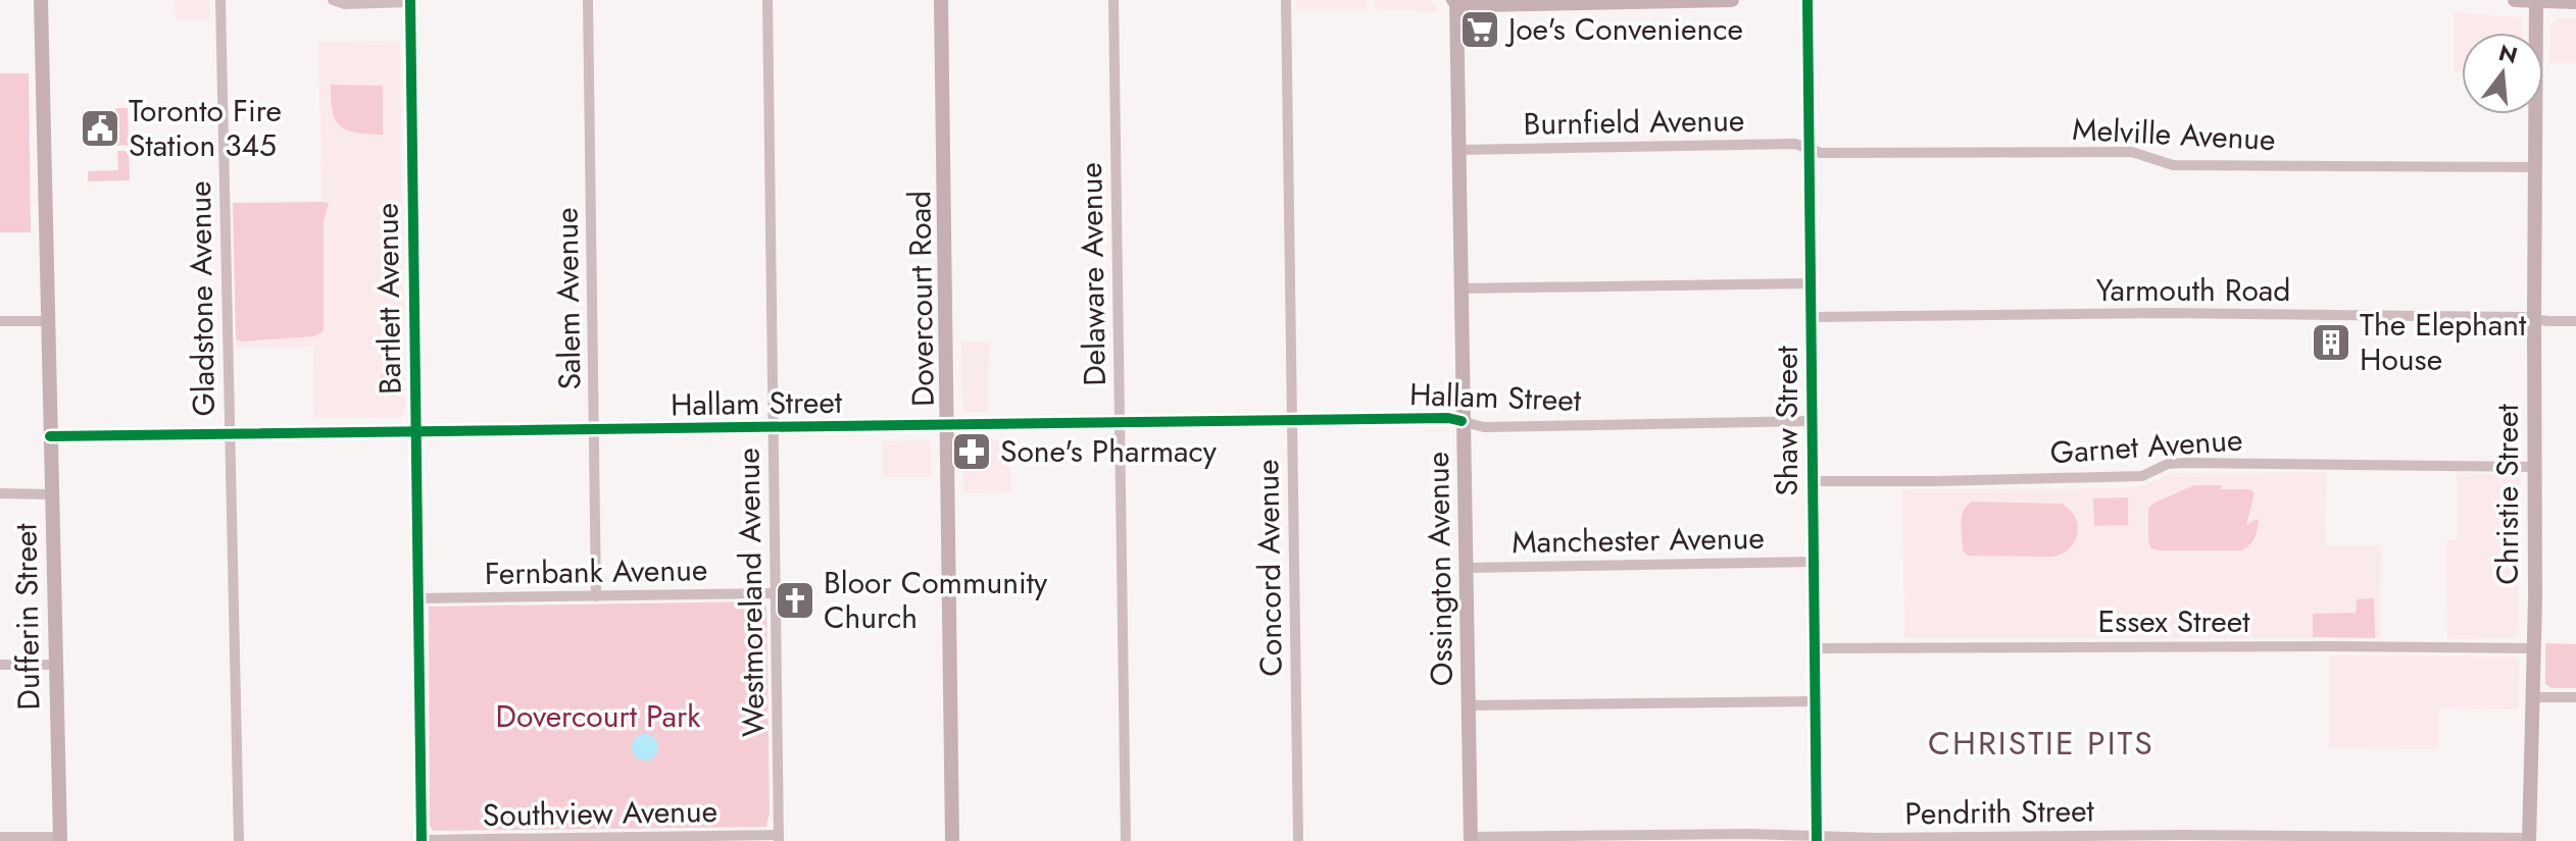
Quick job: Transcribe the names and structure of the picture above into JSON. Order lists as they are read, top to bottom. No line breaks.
{"streets":{"street":["Burnfield Avenue","Melville Avenue","Delaware Avenue","Yarmouth Road","Gladstone Avenue","Bartlett Avenue","Salem Avenue","Dovercourt Road","Hallam Street","Shaw Street","Garnet Avenue","Christie Street","Manchester Avenue","Concord Avenue","Ossington Avenue","Fernbank Avenue","Westmoreland Avenue","Dufferin Street","Essex Street","Pendrith Street","Southview Avenue"]},"crossings":[["Burnfield Avenue","Melville Avenue"],["Burnfield Avenue","Shaw Street"],["Burnfield Avenue","Ossington Avenue"],["Melville Avenue","Shaw Street"],["Melville Avenue","Christie Street"],["Delaware Avenue","Hallam Street"],["Yarmouth Road","Shaw Street"],["Yarmouth Road","Christie Street"],["Gladstone Avenue","Hallam Street"],["Bartlett Avenue","Hallam Street"],["Bartlett Avenue","Fernbank Avenue"],["Bartlett Avenue","Southview Avenue"],["Salem Avenue","Hallam Street"],["Salem Avenue","Fernbank Avenue"],["Dovercourt Road","Hallam Street"],["Hallam Street","Shaw Street"],["Hallam Street","Concord Avenue"],["Hallam Street","Ossington Avenue"],["Hallam Street","Westmoreland Avenue"],["Hallam Street","Dufferin Street"],["Shaw Street","Garnet Avenue"],["Shaw Street","Manchester Avenue"],["Shaw Street","Essex Street"],["Garnet Avenue","Christie Street"],["Christie Street","Essex Street"],["Christie Street","Pendrith Street"],["Manchester Avenue","Ossington Avenue"],["Ossington Avenue","Pendrith Street"],["Fernbank Avenue","Westmoreland Avenue"],["Westmoreland Avenue","Southview Avenue"]],"districts":["CHRISTIE PITS"],"parks":["Dovercourt Park"],"places":{"supermarket":["Joe's Convenience"],"public building":["Toronto Fire Station 345"],"building":["The Elephant House"],"pharmacy":["Sone's Pharmacy"],"church":["Bloor Community Church"]},"north":"top"}
